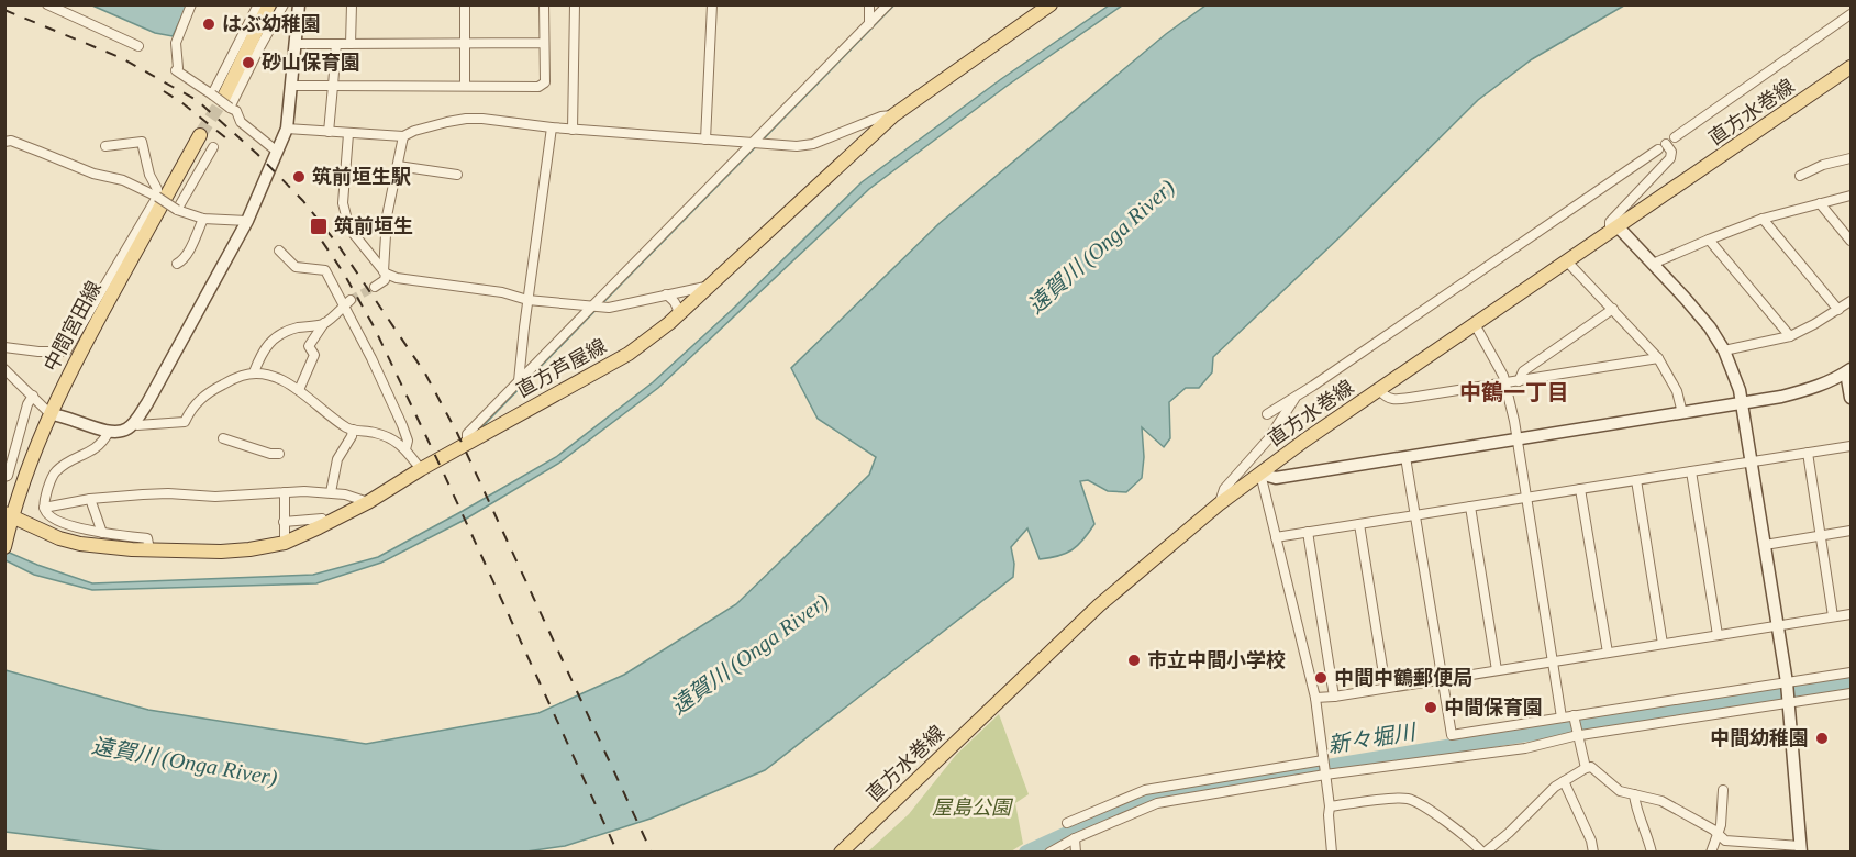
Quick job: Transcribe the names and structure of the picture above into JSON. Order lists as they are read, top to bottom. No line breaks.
{"streets":{"main road":["直方水巻線","中間宮田線","直方芦屋線"]},"crossings":[["中間宮田線","直方芦屋線"]],"districts":["中鶴一丁目"],"water":["遠賀川 (Onga River)","新々堀川"],"parks":["屋島公園"],"places":{"other":["はぶ幼稚園","砂山保育園","筑前垣生駅","市立中間小学校","中間中鶴郵便局","中間保育園","中間幼稚園"],"transit":["筑前垣生"]}}
